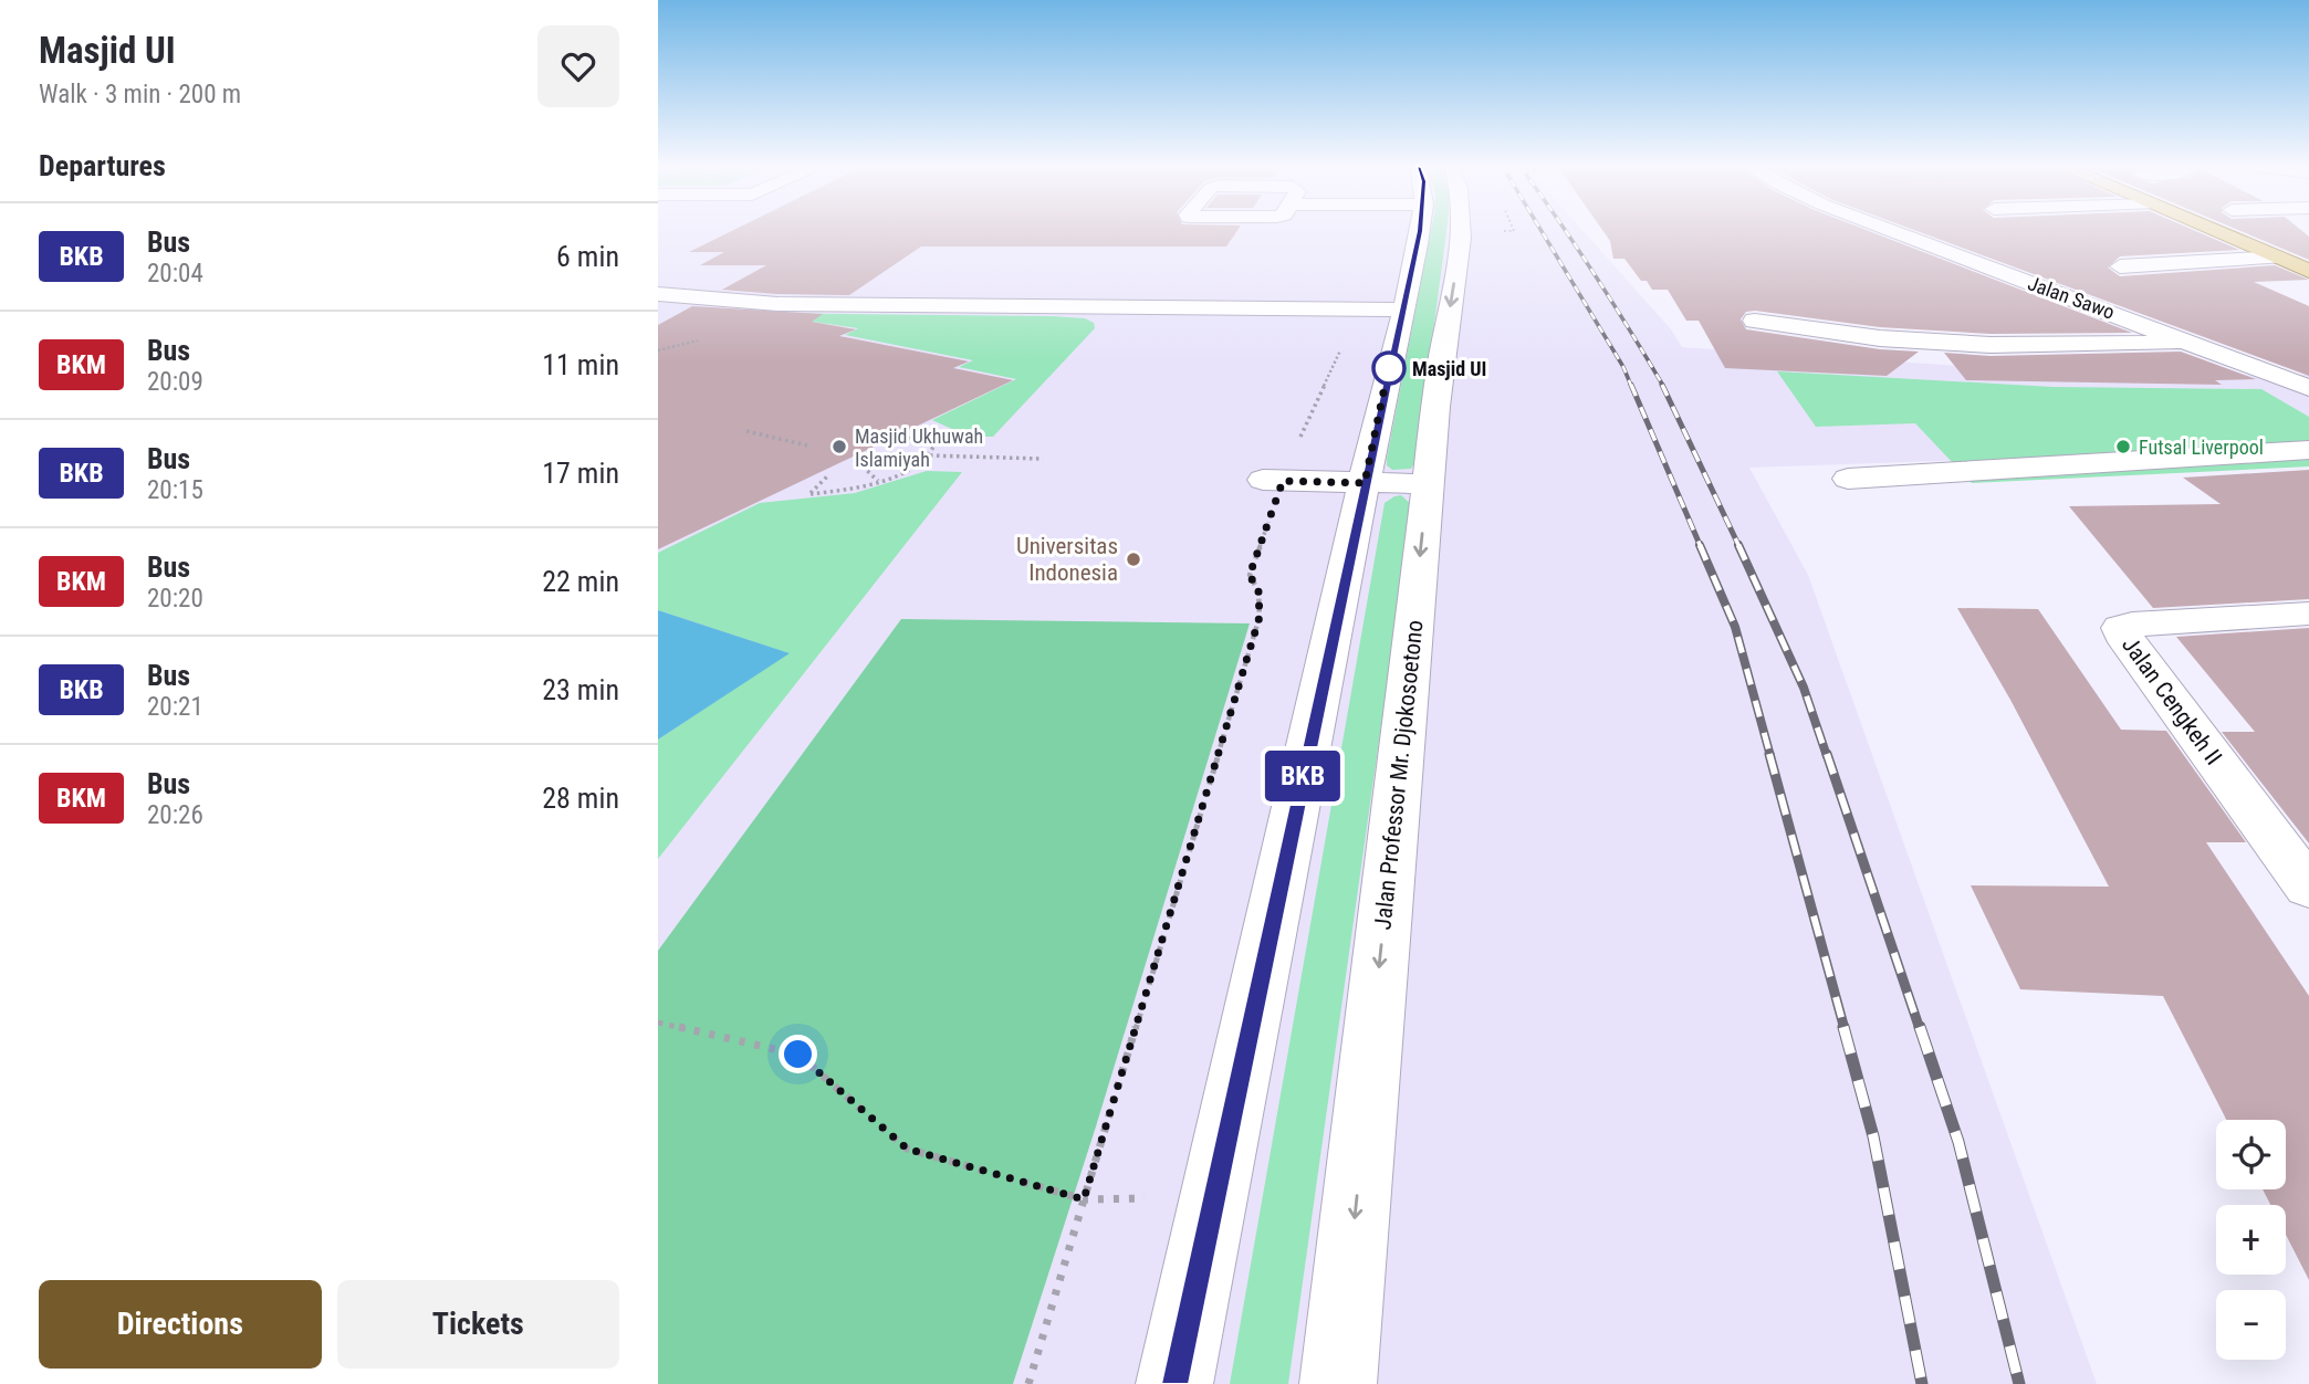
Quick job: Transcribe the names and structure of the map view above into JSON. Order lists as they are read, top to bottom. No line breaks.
{"streets":{"street":["Jalan Sawo","Jalan Cengkeh II","Jalan Professor Mr. Djokosoetono"]},"places":["Masjid UI","Masjid Ukhuwah Islamiyah","Futsal Liverpool","Universitas Indonesia"],"lines":["bus line BKB"],"page":{"heading":[["Masjid UI","Walk · 3 min · 200 m"],"Departures"],"on_map":"BKB","list":[{"mark":"BKB","name":"Bus","note":"20:04","value":"6 min"},{"mark":"BKM","name":"Bus","note":"20:09","value":"11 min"},{"mark":"BKB","name":"Bus","note":"20:15","value":"17 min"},{"mark":"BKM","name":"Bus","note":"20:20","value":"22 min"},{"mark":"BKB","name":"Bus","note":"20:21","value":"23 min"},{"mark":"BKM","name":"Bus","note":"20:26","value":"28 min"}],"map_buttons":["+","−"],"buttons":["Directions","Tickets"]}}
